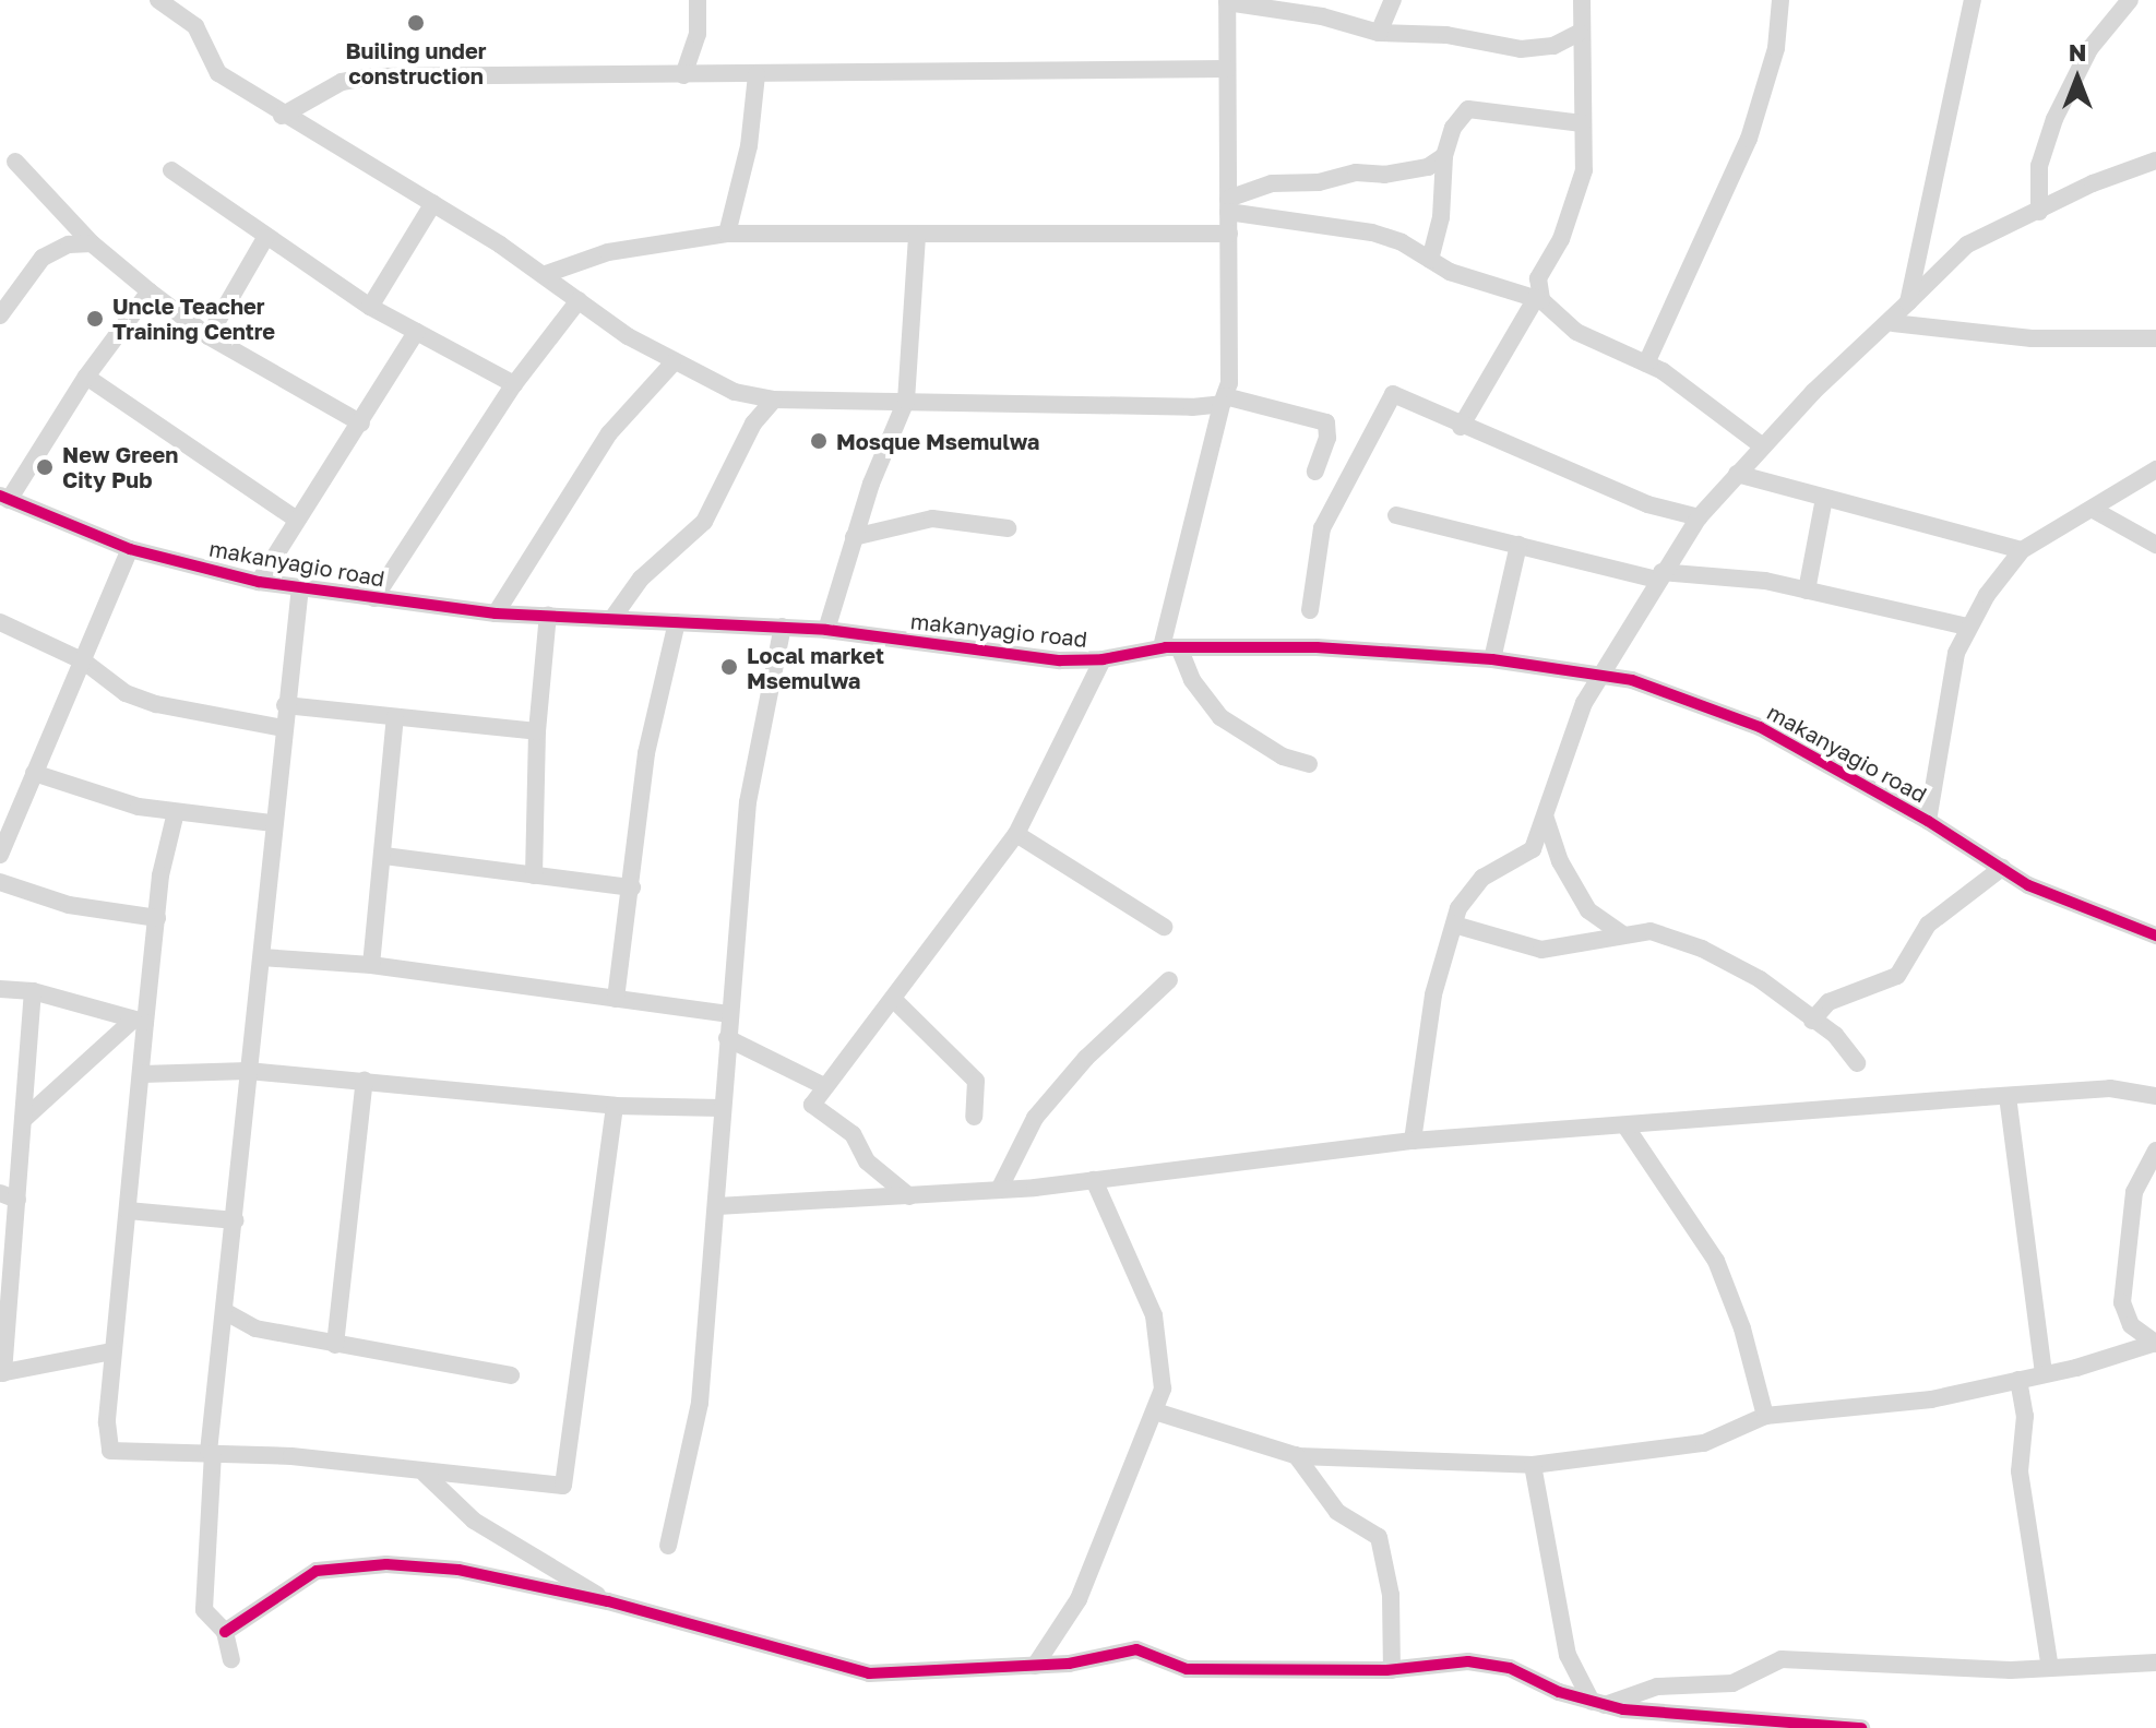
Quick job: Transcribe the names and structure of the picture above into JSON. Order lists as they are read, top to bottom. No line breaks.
{"streets":{"street":["makanyagio road"]},"places":["Builing under construction","Uncle Teacher Training Centre","Mosque Msemulwa","New Green City Pub","Local market Msemulwa"],"north":"top"}
